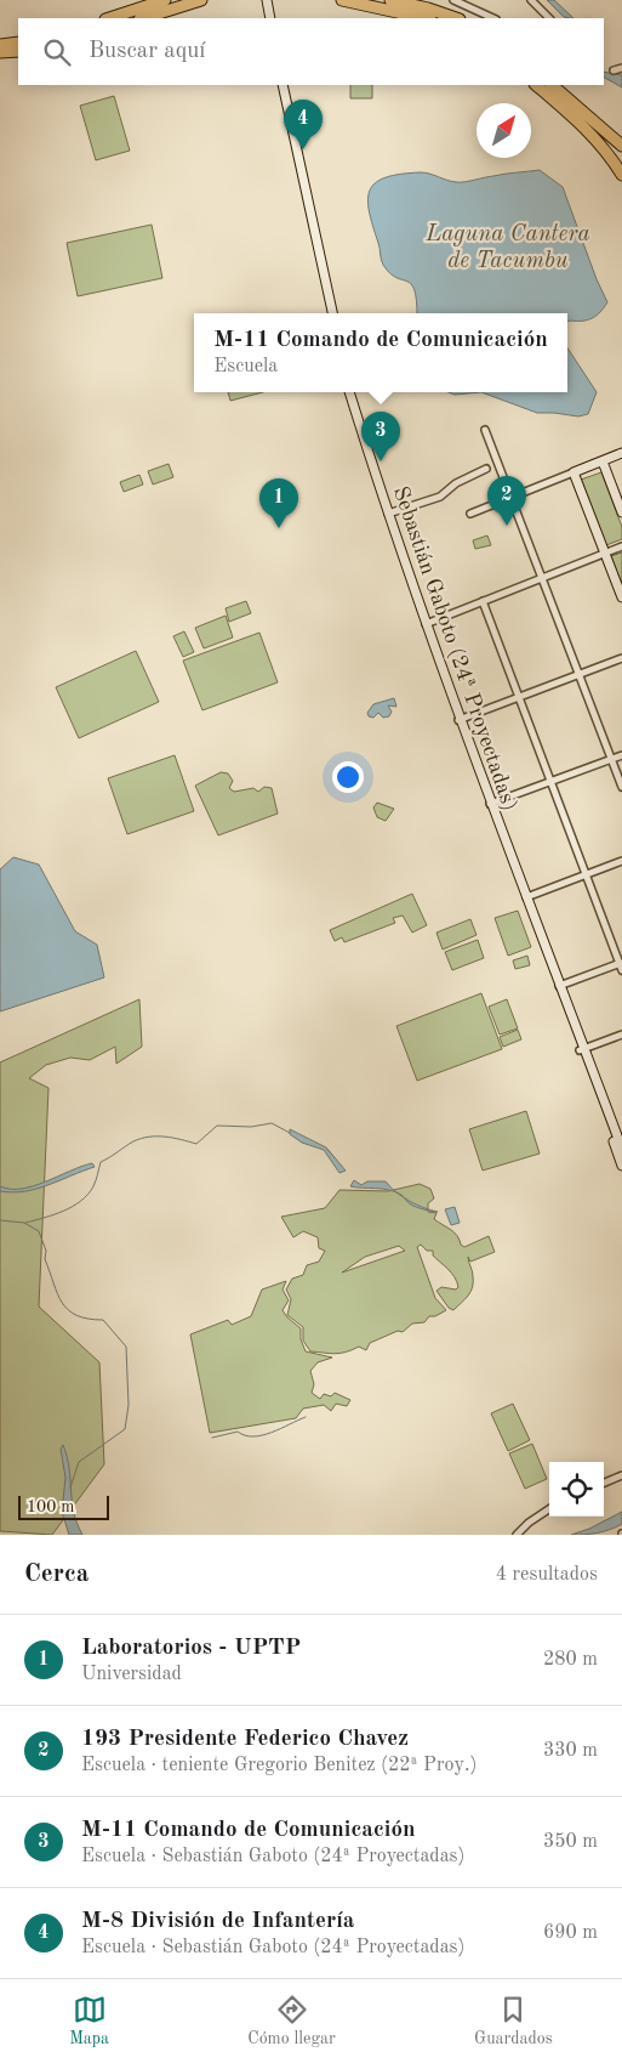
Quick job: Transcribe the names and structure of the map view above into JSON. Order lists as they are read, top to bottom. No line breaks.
{"streets":{"street":["Sebastián Gaboto (24ª Proyectadas)"]},"water":["Laguna Cantera de Tacumbu"],"scale_bar":"100 m","north":"top right","page":{"search":"Buscar aquí","pins":["4","3","2","1"],"popup":["M-11 Comando de Comunicación","Escuela"],"scale":"100 m","heading":["Cerca","4 resultados"],"list":[{"mark":"1","name":"Laboratorios - UPTP","note":"Universidad","value":"280 m"},{"mark":"2","name":"193 Presidente Federico Chavez","note":"Escuela · teniente Gregorio Benitez (22ª Proy.)","value":"330 m"},{"mark":"3","name":"M-11 Comando de Comunicación","note":"Escuela · Sebastián Gaboto (24ª Proyectadas)","value":"350 m"},{"mark":"4","name":"M-8 División de Infantería","note":"Escuela · Sebastián Gaboto (24ª Proyectadas)","value":"690 m"}],"nav":["Mapa","Cómo llegar","Guardados"]}}
